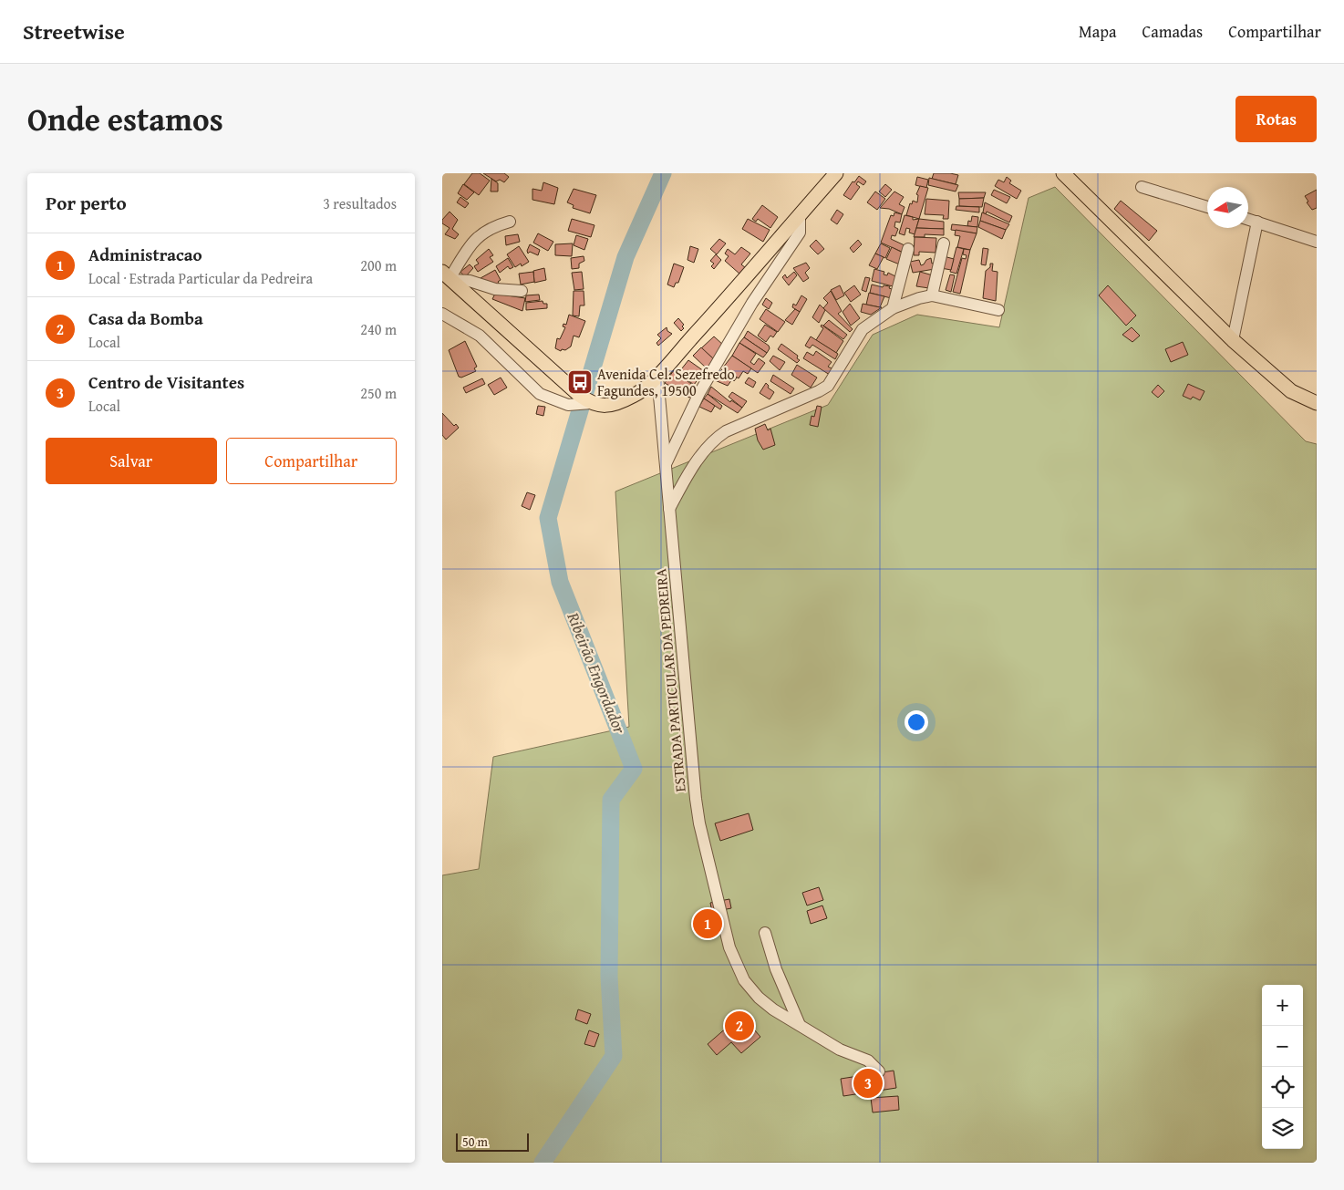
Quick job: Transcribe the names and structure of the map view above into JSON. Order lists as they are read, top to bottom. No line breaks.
{"streets":{"street":["ESTRADA PARTICULAR DA PEDREIRA"]},"water":["Ribeirão Engordador"],"places":{"bus stop":["Avenida Cel. Sezefredo Fagundes, 19500"]},"scale_bar":"50 m","north":"left","page":{"header":"Streetwise","nav":["Mapa","Camadas","Compartilhar"],"title":"Onde estamos","buttons":["Rotas",["Salvar","Compartilhar"]],"heading":["Por perto","3 resultados"],"list":[{"mark":"1","name":"Administracao","note":"Local · Estrada Particular da Pedreira","value":"200 m"},{"mark":"2","name":"Casa da Bomba","note":"Local","value":"240 m"},{"mark":"3","name":"Centro de Visitantes","note":"Local","value":"250 m"}],"pins":["1","2","3"],"map_buttons":["+","−"],"scale":"50 m"}}
